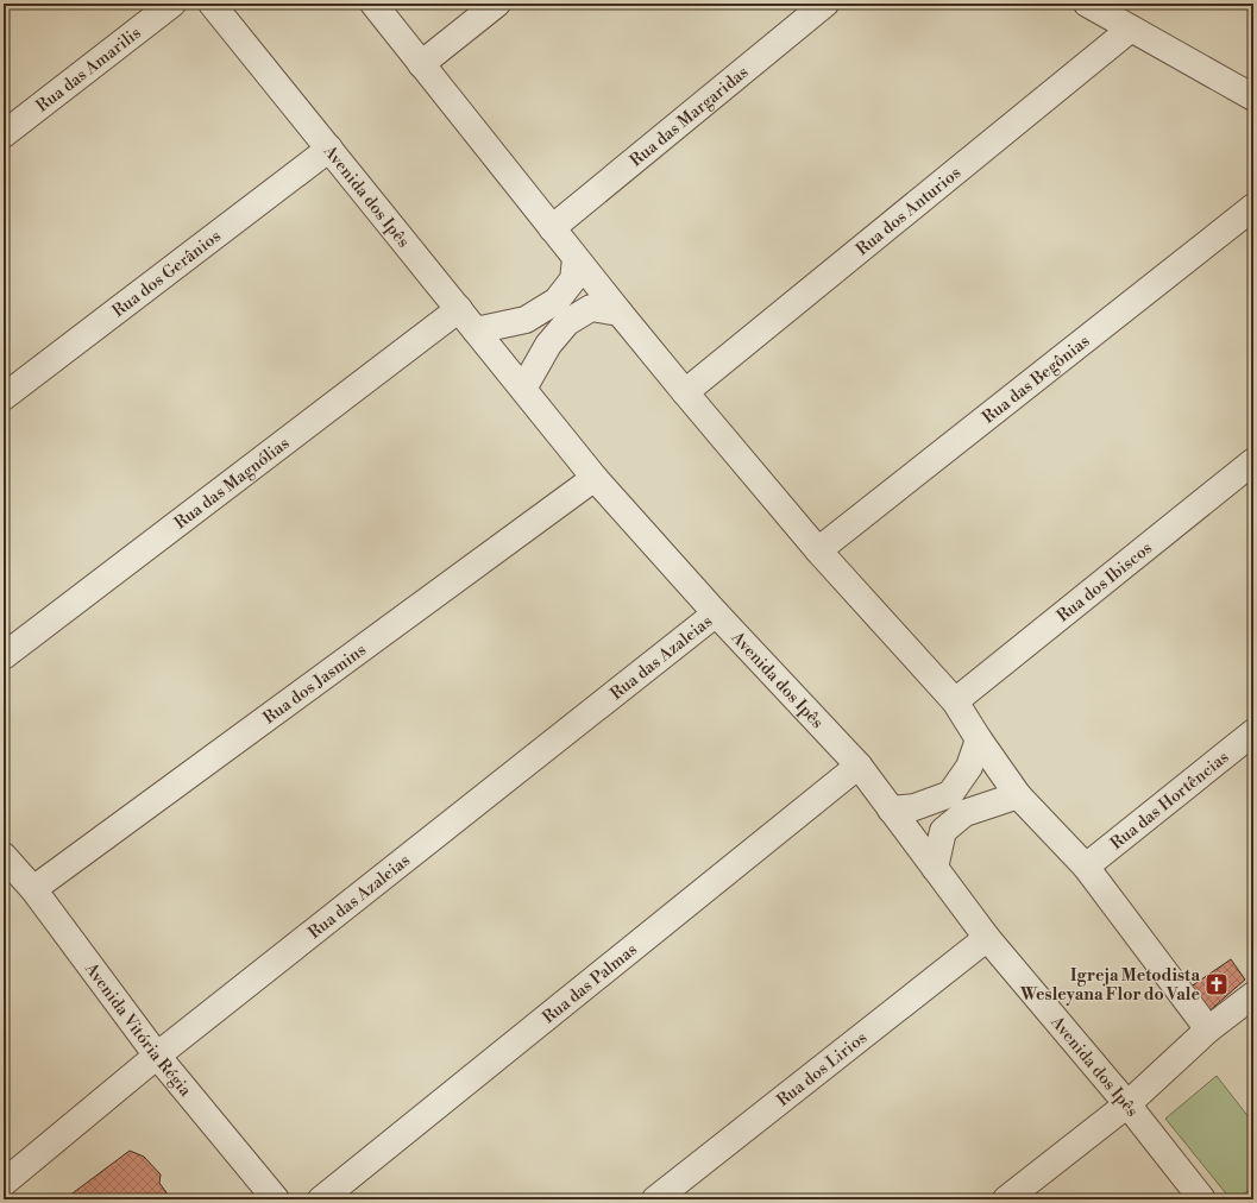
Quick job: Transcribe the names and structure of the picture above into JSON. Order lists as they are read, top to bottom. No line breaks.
{"streets":{"street":["Rua das Amarilis","Rua das Margaridas","Avenida dos Ipês","Rua dos Anturios","Rua dos Gerânios","Rua das Begônias","Rua das Magnólias","Rua dos Ibiscos","Rua das Azaleias","Rua dos Jasmins","Rua das Hortências","Rua das Palmas","Avenida Vitória Régia","Rua dos Lirios"]},"crossings":[["Avenida dos Ipês","Rua dos Gerânios"],["Avenida dos Ipês","Rua das Magnólias"],["Avenida dos Ipês","Rua das Azaleias"],["Avenida dos Ipês","Rua dos Jasmins"],["Avenida dos Ipês","Rua das Palmas"],["Avenida dos Ipês","Rua dos Lirios"],["Rua das Azaleias","Avenida Vitória Régia"],["Rua dos Jasmins","Avenida Vitória Régia"]],"places":{"church":["Igreja Metodista Wesleyana Flor do Vale"]}}
